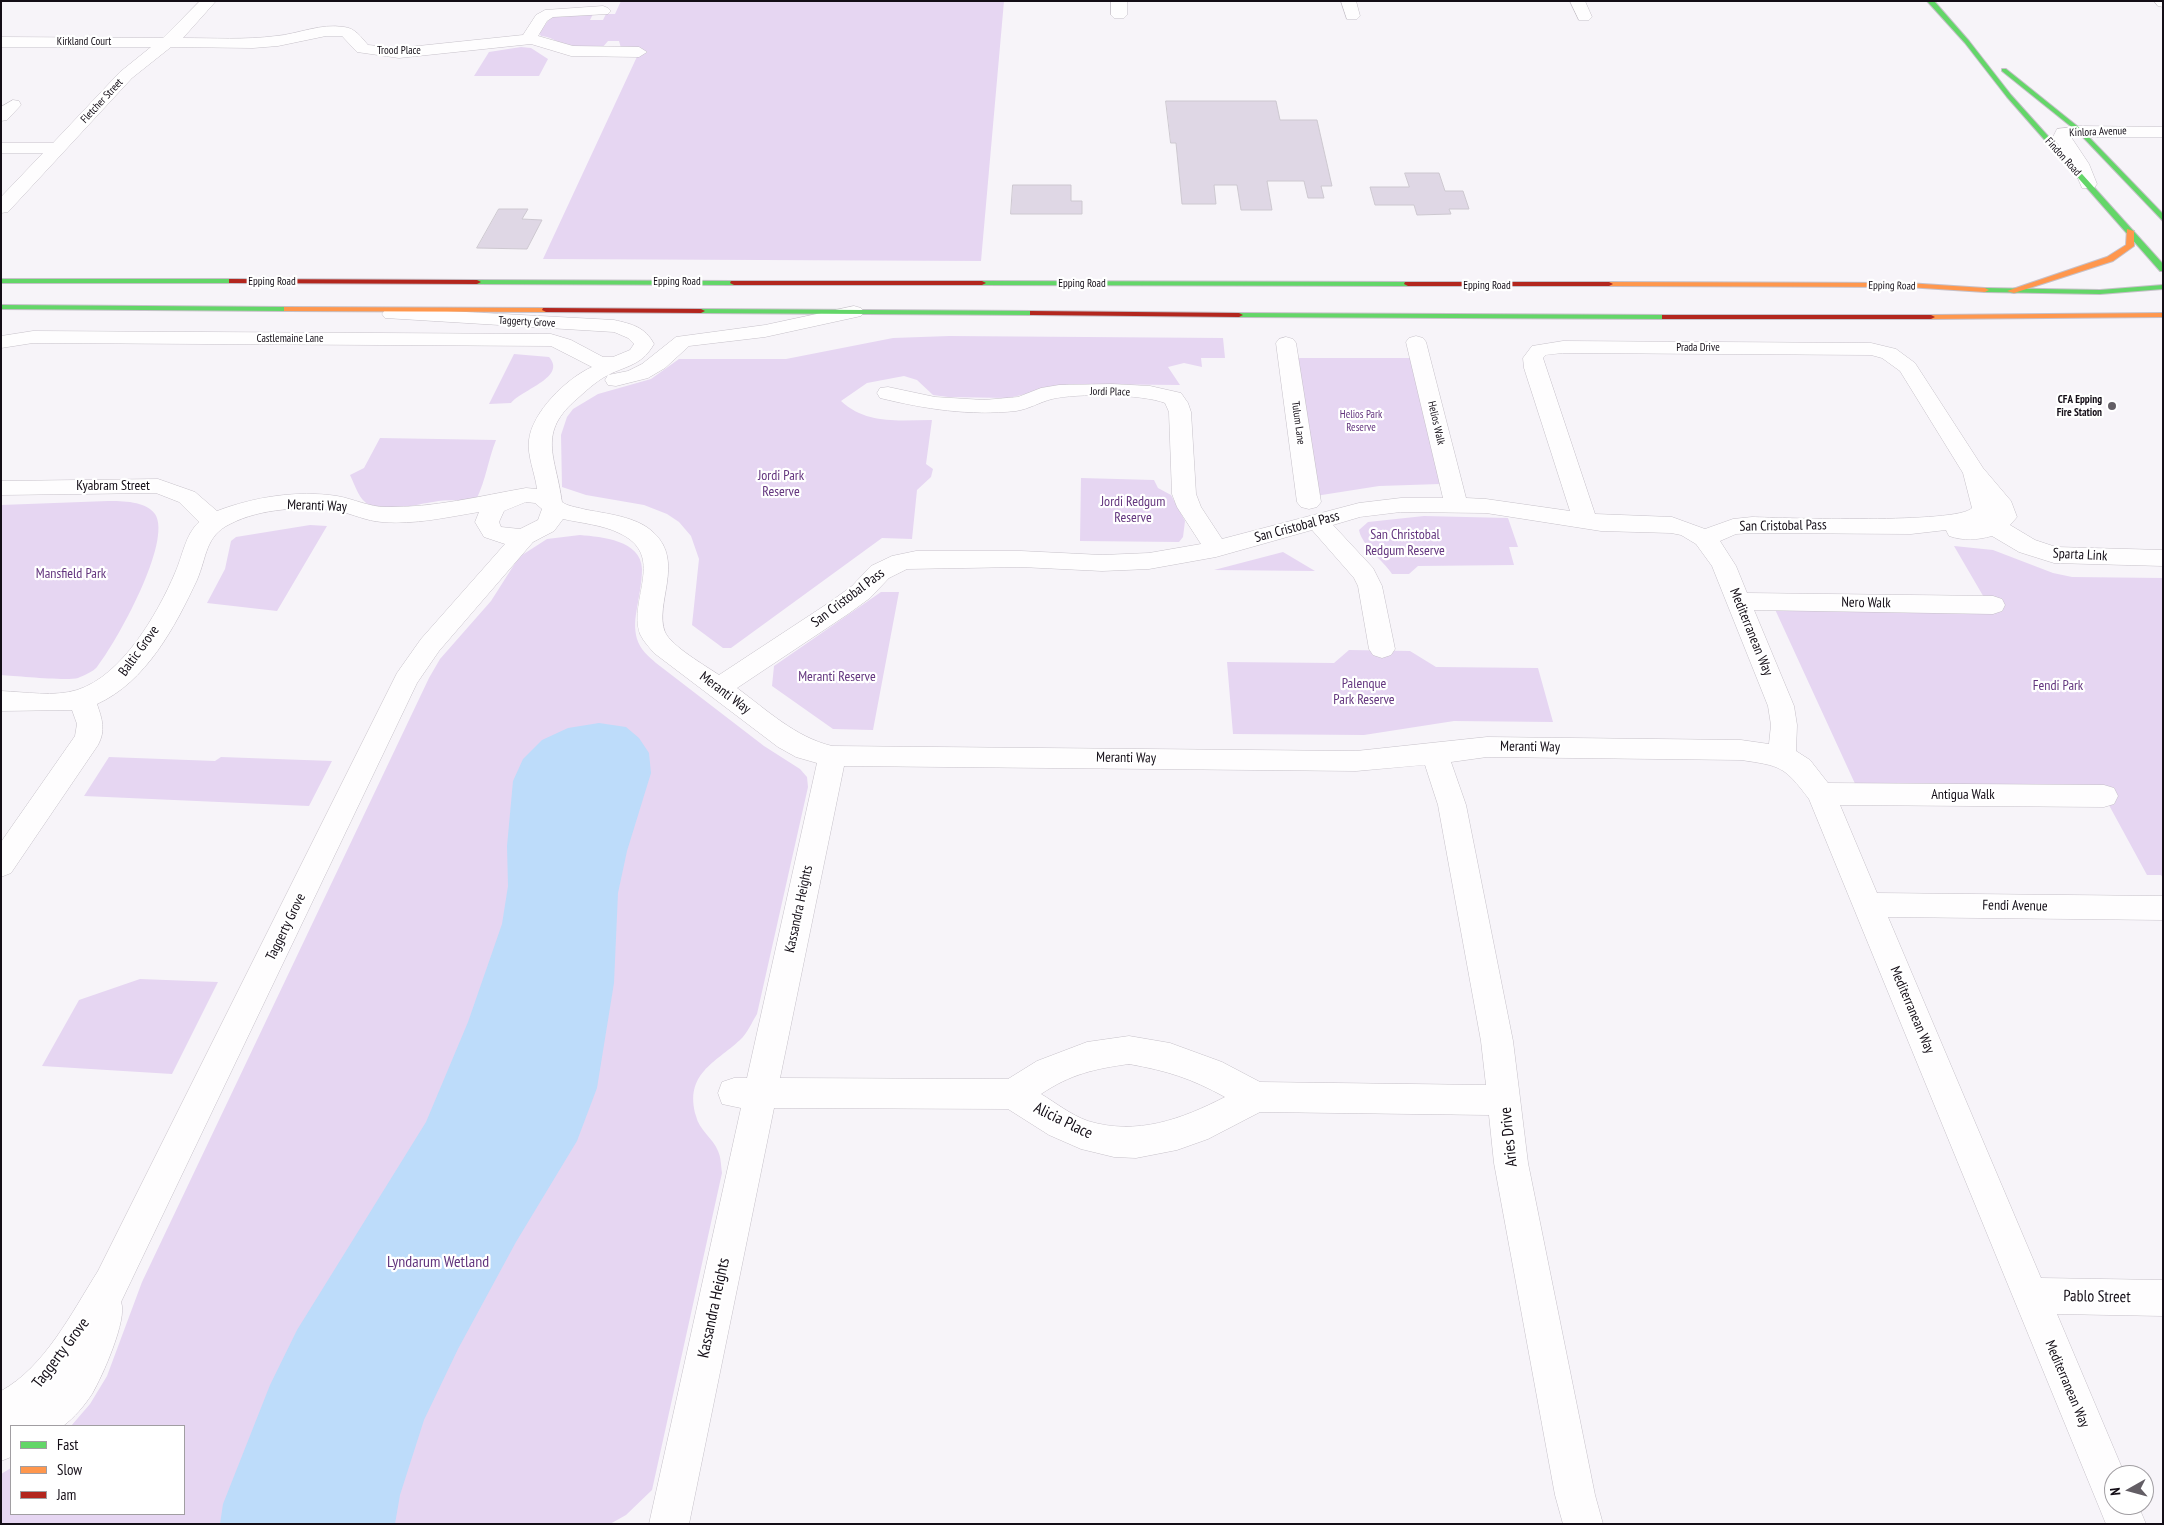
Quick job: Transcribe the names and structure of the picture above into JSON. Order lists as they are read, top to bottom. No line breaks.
{"streets":{"main road":["Findon Road","Epping Road"],"street":["Kirkland Court","Trood Place","Fletcher Street","Kinlora Avenue","Taggerty Grove","Castlemaine Lane","Prada Drive","Jordi Place","Tulum Lane","Helios Walk","Kyabram Street","Meranti Way","San Cristobal Pass","Sparta Link","Nero Walk","Mediterranean Way","Baltic Grove","Antigua Walk","Fendi Avenue","Kassandra Heights","Alicia Place","Aries Drive","Pablo Street"]},"crossings":[["Kirkland Court","Trood Place"],["Kirkland Court","Fletcher Street"],["Trood Place","Fletcher Street"],["Kinlora Avenue","Findon Road"],["Epping Road","Taggerty Grove"],["Taggerty Grove","Castlemaine Lane"],["Taggerty Grove","Meranti Way"],["Prada Drive","San Cristobal Pass"],["Prada Drive","Sparta Link"],["Jordi Place","San Cristobal Pass"],["Tulum Lane","San Cristobal Pass"],["Helios Walk","San Cristobal Pass"],["Kyabram Street","Meranti Way"],["Kyabram Street","Baltic Grove"],["Meranti Way","San Cristobal Pass"],["Meranti Way","Mediterranean Way"],["Meranti Way","Baltic Grove"],["Meranti Way","Kassandra Heights"],["Meranti Way","Aries Drive"],["San Cristobal Pass","Sparta Link"],["San Cristobal Pass","Mediterranean Way"],["Nero Walk","Mediterranean Way"],["Mediterranean Way","Antigua Walk"],["Mediterranean Way","Fendi Avenue"],["Mediterranean Way","Pablo Street"],["Alicia Place","Aries Drive"]],"parks":["Helios Park Reserve","Jordi Park Reserve","Jordi Redgum Reserve","San Christobal Redgum Reserve","Mansfield Park","Meranti Reserve","Palenque Park Reserve","Fendi Park","Lyndarum Wetland"],"places":["CFA Epping Fire Station"],"legend":["Fast","Slow","Jam"],"north":"left"}
